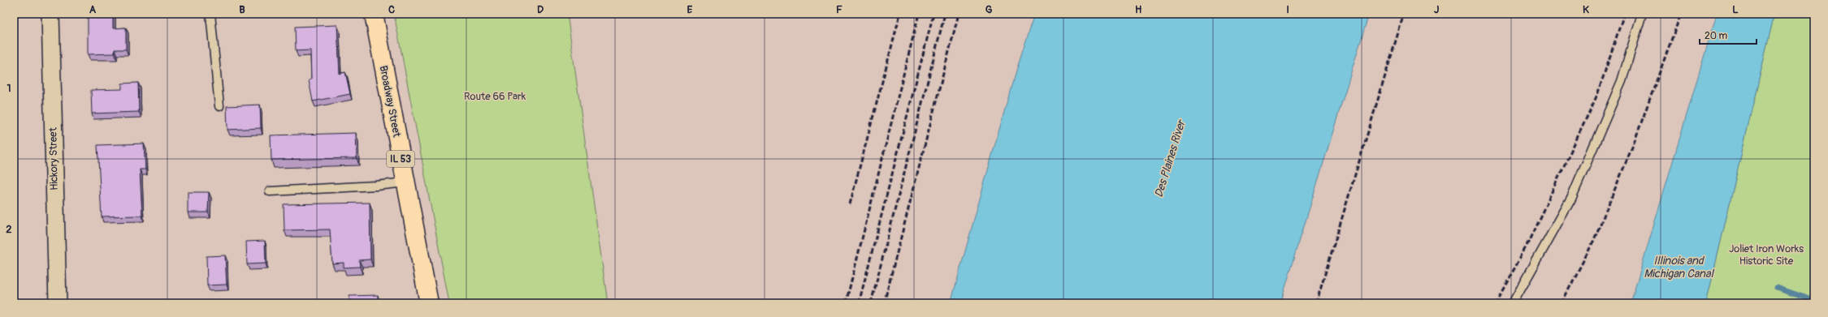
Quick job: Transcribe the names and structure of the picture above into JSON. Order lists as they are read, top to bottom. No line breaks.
{"streets":{"main road":["Broadway Street","IL 53"],"street":["Hickory Street"]},"water":["Des Plaines River","Illinois and Michigan Canal"],"parks":["Route 66 Park","Joliet Iron Works Historic Site"],"scale_bar":"20 m","grid":{"columns":["A","B","C","D","E","F","G","H","I","J","K","L"],"rows":["1","2"]}}
